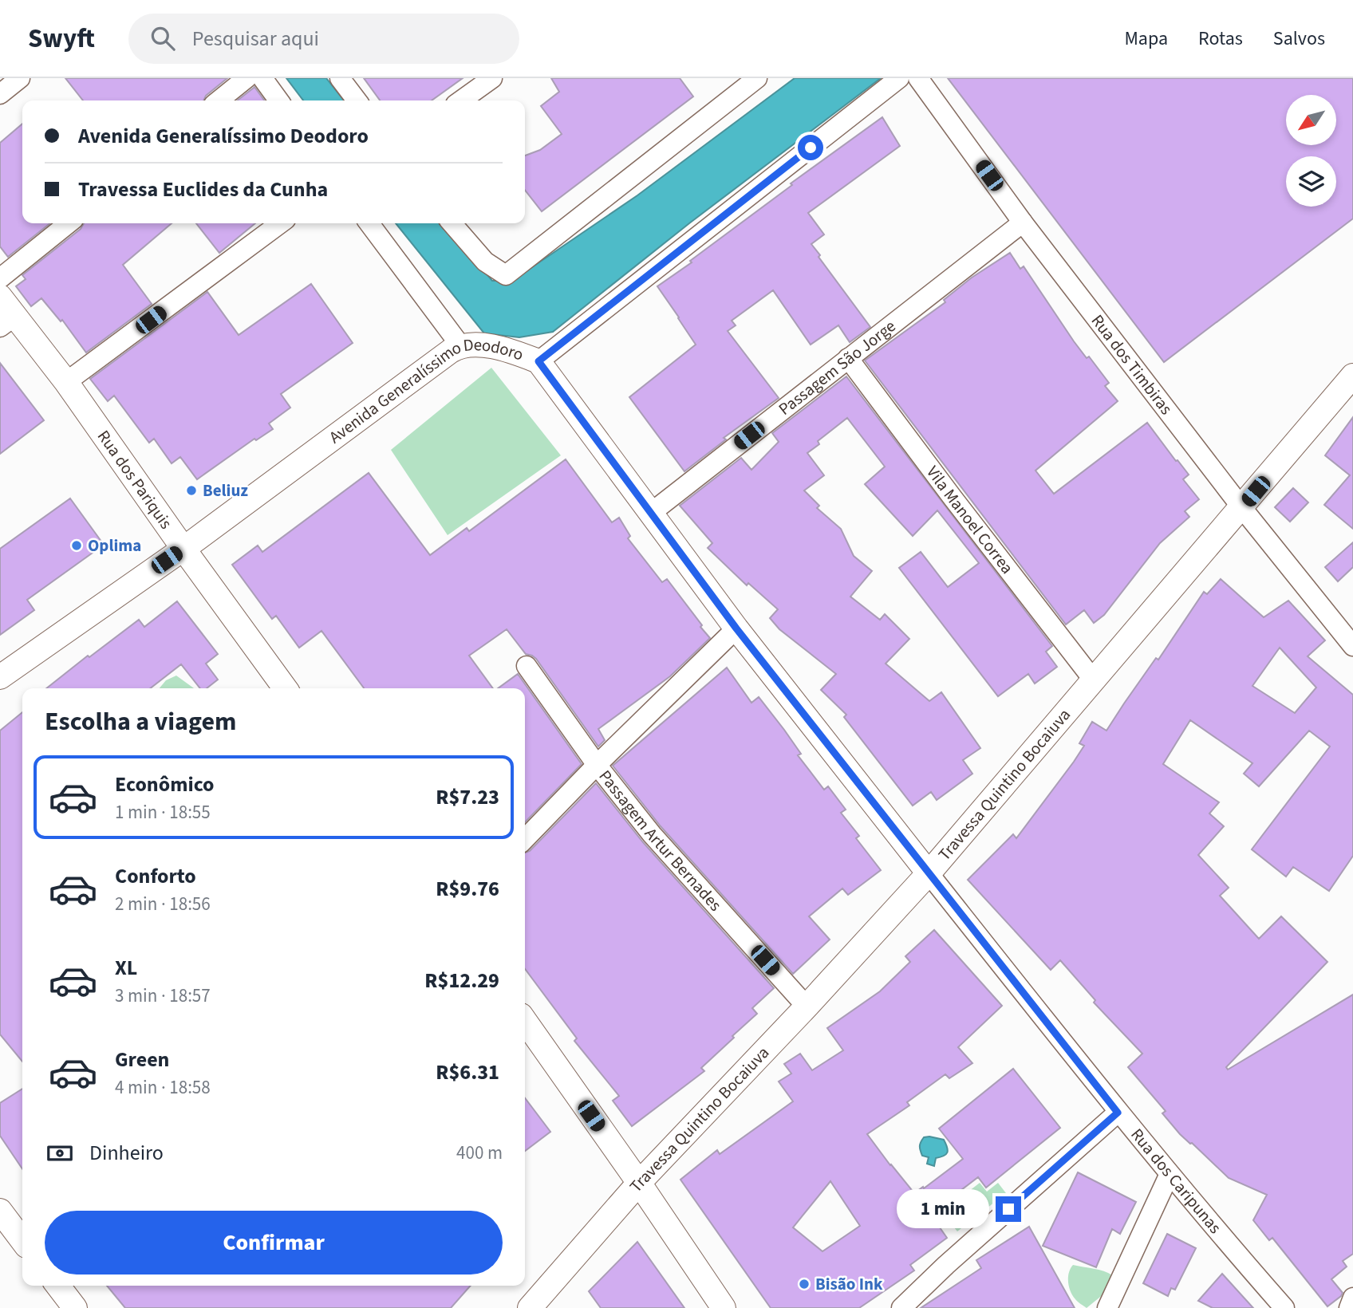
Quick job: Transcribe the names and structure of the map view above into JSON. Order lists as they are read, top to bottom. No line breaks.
{"streets":{"street":["Rua dos Timbiras","Passagem São Jorge","Avenida Generalíssimo Deodoro","Rua dos Pariquis","Vila Manoel Correa","Travessa Quintino Bocaiuva","Passagem Artur Bernades","Rua dos Caripunas"]},"crossings":[["Rua dos Timbiras","Passagem São Jorge"],["Rua dos Timbiras","Travessa Quintino Bocaiuva"],["Passagem São Jorge","Vila Manoel Correa"],["Passagem São Jorge","Rua dos Caripunas"],["Avenida Generalíssimo Deodoro","Rua dos Pariquis"],["Avenida Generalíssimo Deodoro","Rua dos Caripunas"],["Vila Manoel Correa","Travessa Quintino Bocaiuva"],["Travessa Quintino Bocaiuva","Passagem Artur Bernades"],["Travessa Quintino Bocaiuva","Rua dos Caripunas"]],"places":["Beliuz","Oplima","Bisão Ink"],"north":"bottom left","page":{"header":"Swyft","search":"Pesquisar aqui","nav":["Mapa","Rotas","Salvos"],"banner":["Avenida Generalíssimo Deodoro","Travessa Euclides da Cunha"],"heading":"Escolha a viagem","list":[{"name":"Econômico","note":"1 min · 18:55","value":"R$7.23"},{"name":"Conforto","note":"2 min · 18:56","value":"R$9.76"},{"name":"XL","note":"3 min · 18:57","value":"R$12.29"},{"name":"Green","note":"4 min · 18:58","value":"R$6.31"}],"pay":["Dinheiro","400 m"],"bubble":"1 min","buttons":"Confirmar"}}
